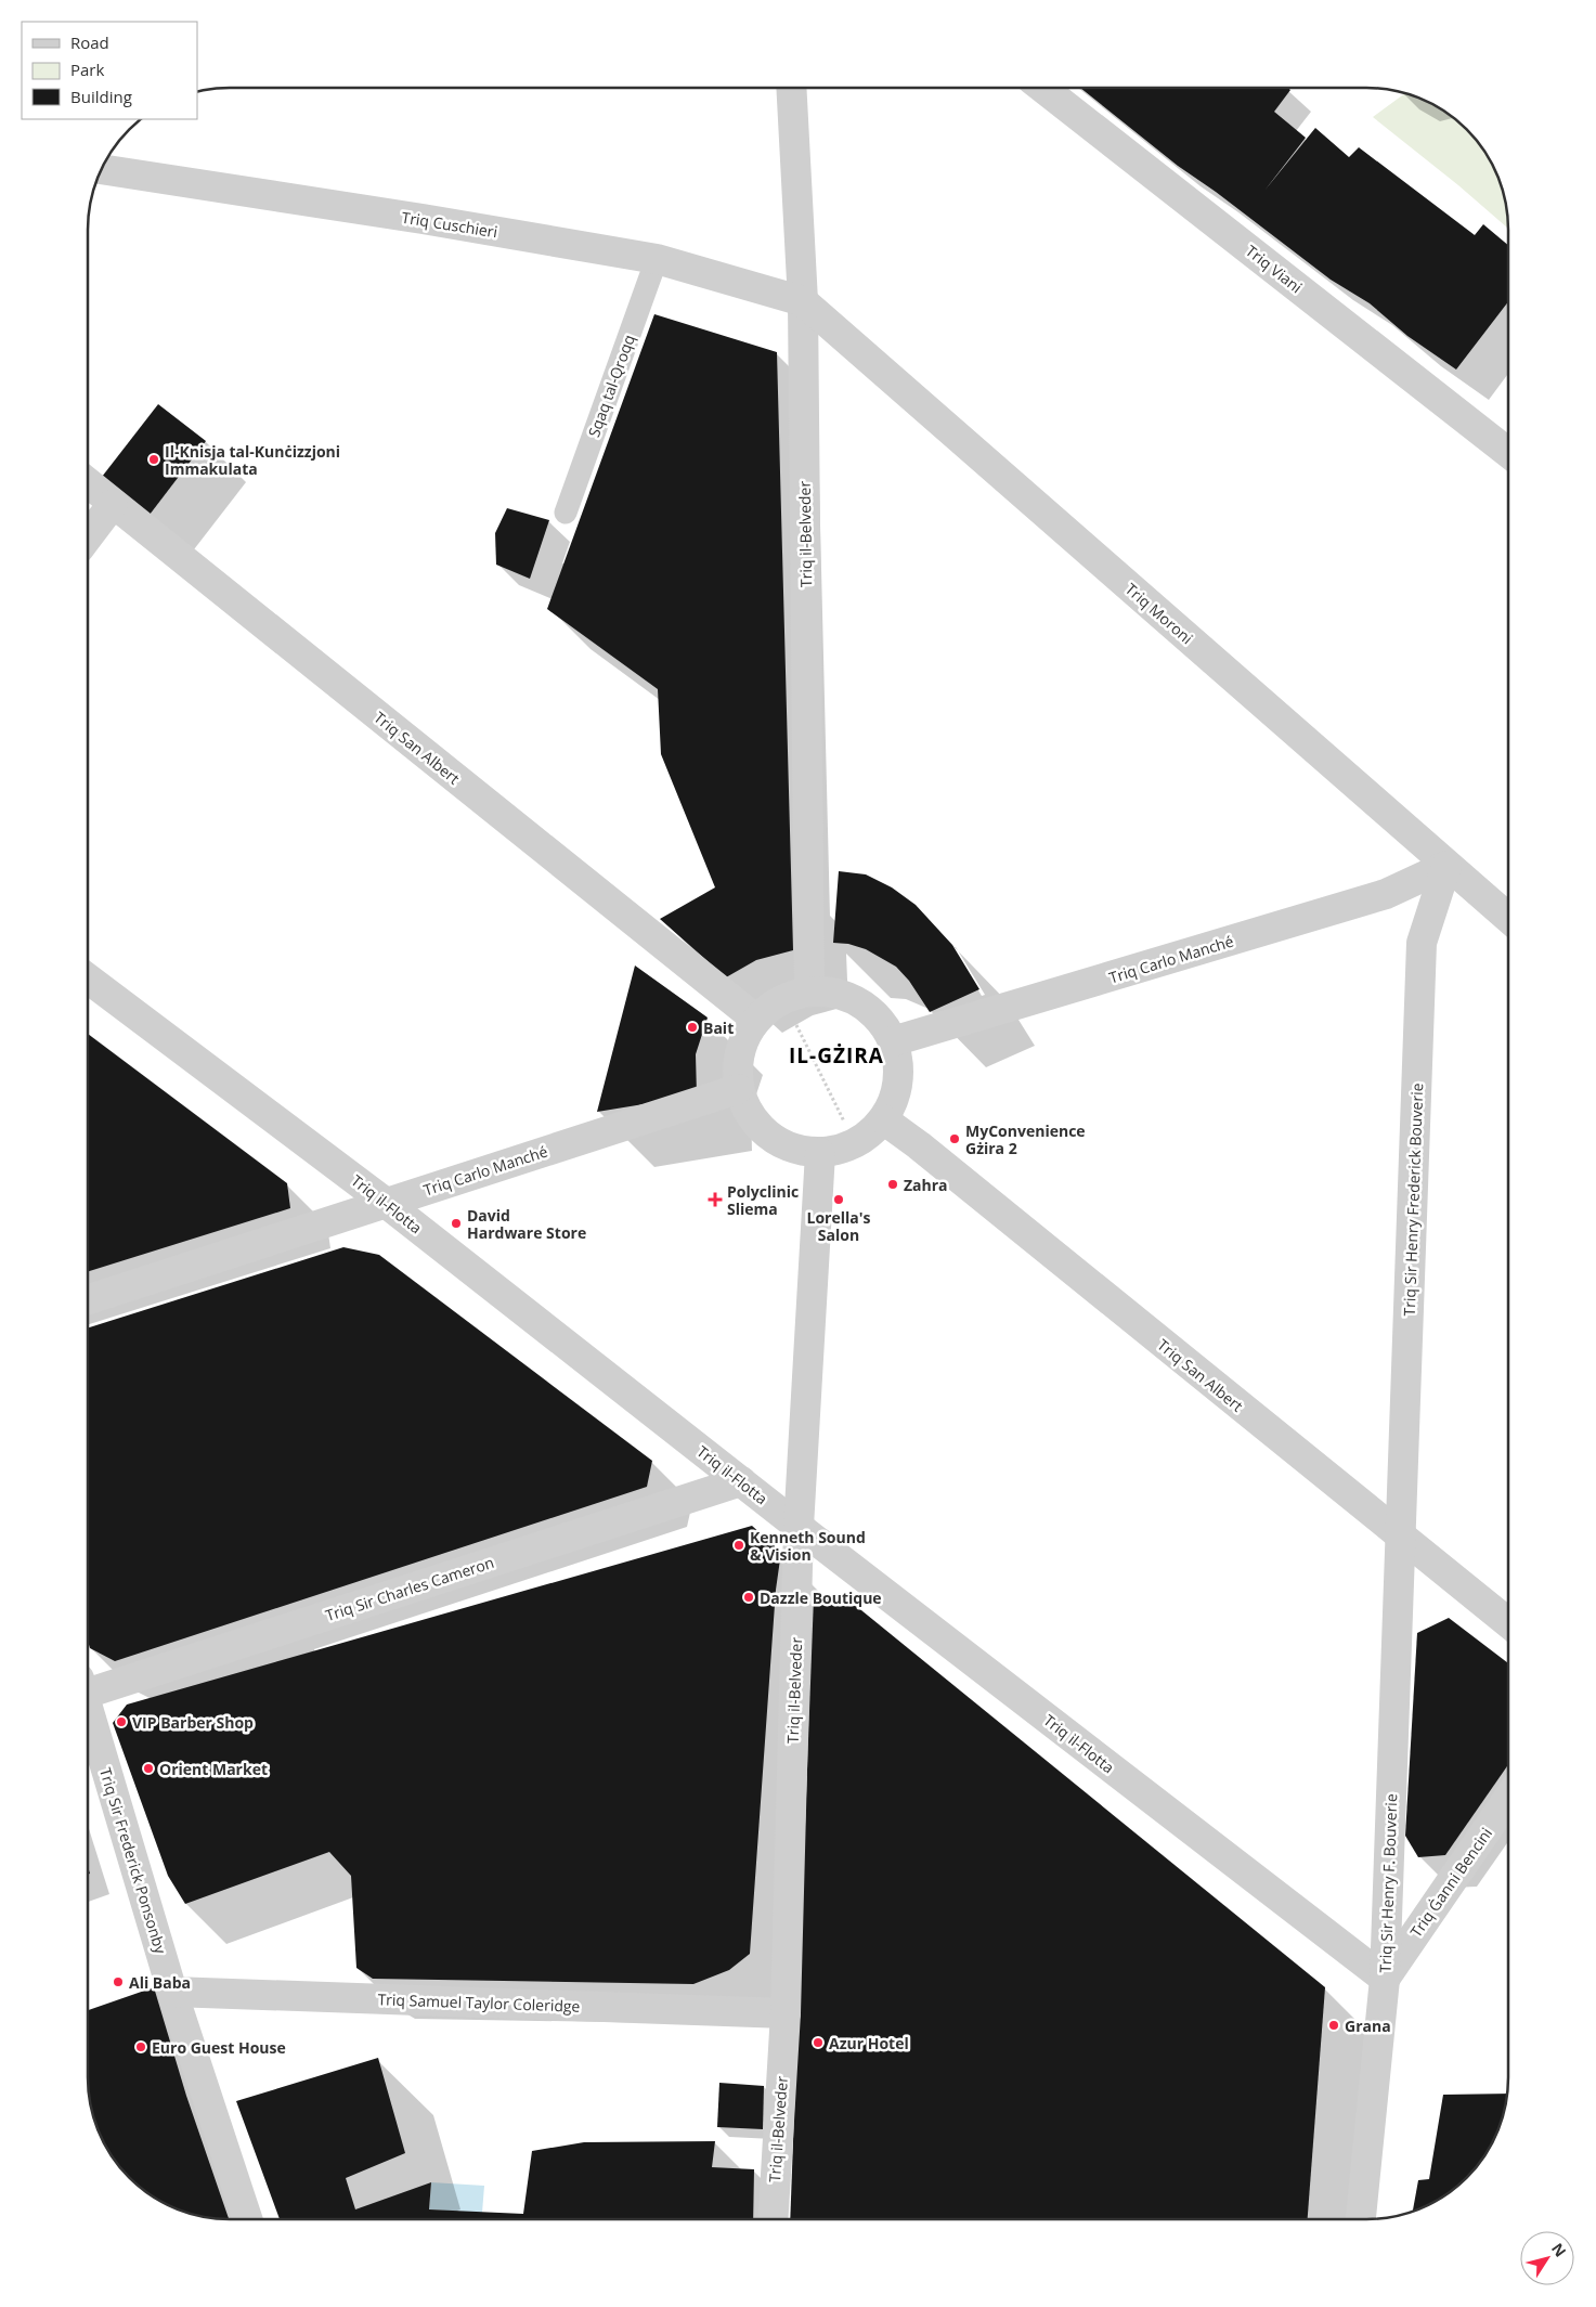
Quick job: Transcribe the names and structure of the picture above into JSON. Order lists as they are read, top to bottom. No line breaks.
{"streets":{"street":["Triq Cuschieri","Triq Viani","Triq il-Belveder","Triq Moroni","Triq San Albert","Triq Carlo Manché","Triq Sir Henry Frederick Bouverie","Triq il-Flotta","Triq Sir Charles Cameron","Triq Sir Frederick Ponsonby","Triq Ġanni Bencini","Triq Sir Henry F. Bouverie","Triq Samuel Taylor Coleridge"],"lane":["Sqaq tal-Qroqq"]},"crossings":[["Triq Cuschieri","Sqaq tal-Qroqq"],["Triq Cuschieri","Triq il-Belveder"],["Triq Cuschieri","Triq Moroni"],["Triq il-Belveder","Triq Moroni"],["Triq il-Belveder","Triq il-Flotta"],["Triq il-Belveder","Triq Samuel Taylor Coleridge"],["Triq Moroni","Triq Carlo Manché"],["Triq Moroni","Triq Sir Henry Frederick Bouverie"],["Triq San Albert","Triq Sir Henry Frederick Bouverie"],["Triq San Albert","Triq Sir Henry F. Bouverie"],["Triq Carlo Manché","Triq Sir Henry Frederick Bouverie"],["Triq Carlo Manché","Triq il-Flotta"],["Triq Sir Henry Frederick Bouverie","Triq Sir Henry F. Bouverie"],["Triq il-Flotta","Triq Sir Charles Cameron"],["Triq il-Flotta","Triq Ġanni Bencini"],["Triq il-Flotta","Triq Sir Henry F. Bouverie"],["Triq Sir Frederick Ponsonby","Triq Samuel Taylor Coleridge"],["Triq Ġanni Bencini","Triq Sir Henry F. Bouverie"]],"districts":["IL-GŻIRA"],"places":{"other":["Il-Knisja tal-Kunċizzjoni Immakulata","Bait","MyConvenience Gżira 2","Zahra","Lorella's Salon","David Hardware Store","Kenneth Sound & Vision","Dazzle Boutique","VIP Barber Shop","Orient Market","Ali Baba","Grana","Azur Hotel","Euro Guest House"],"health":["Polyclinic Sliema"]},"legend":["Road","Park","Building"],"north":"top right"}
